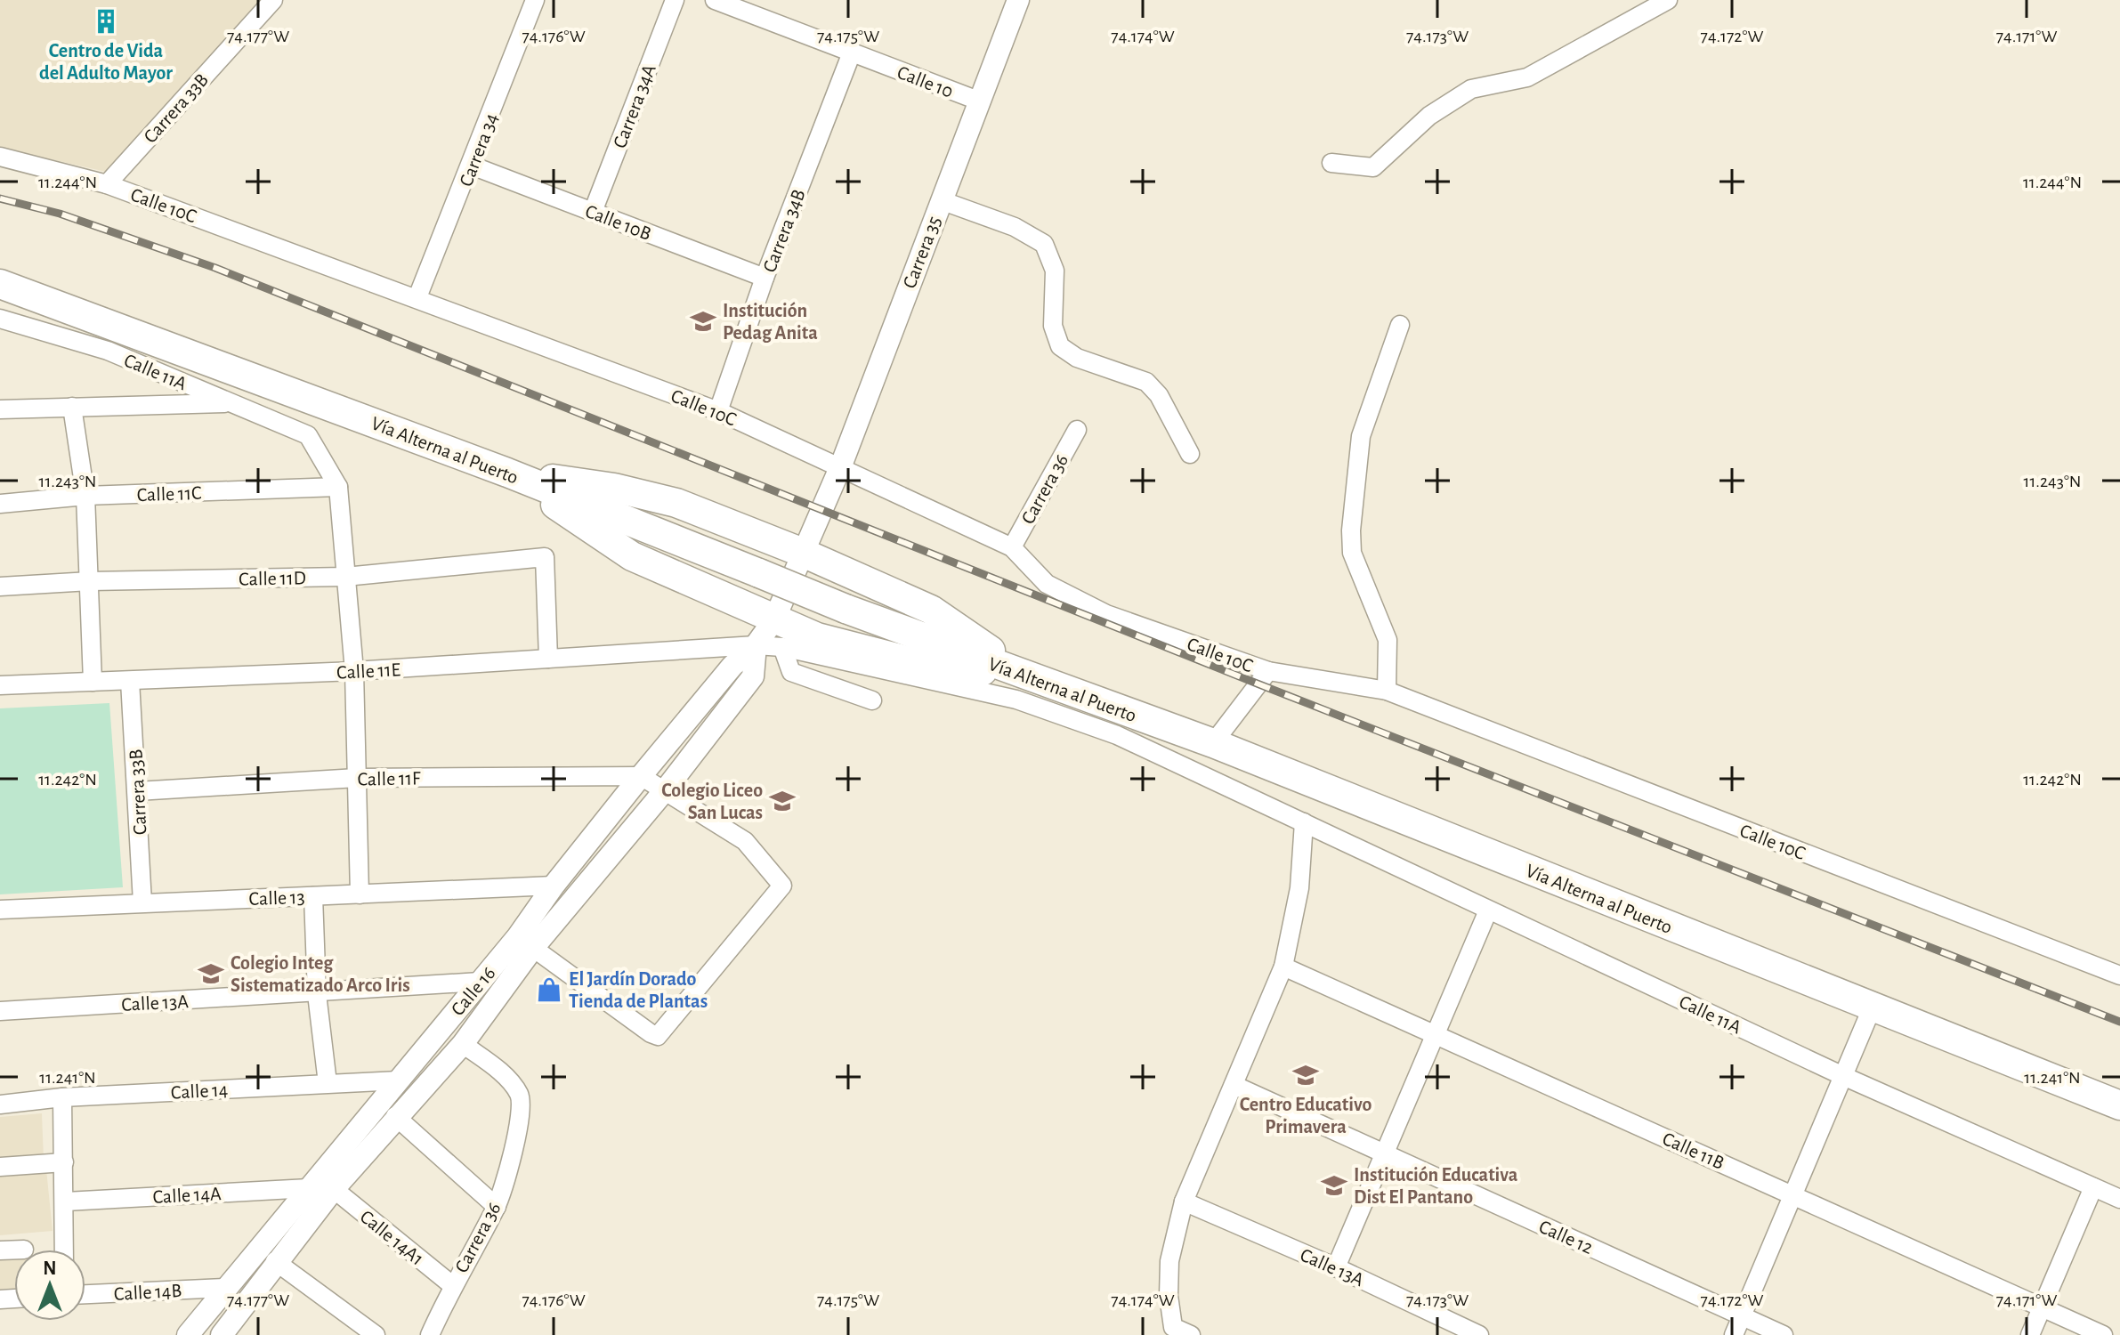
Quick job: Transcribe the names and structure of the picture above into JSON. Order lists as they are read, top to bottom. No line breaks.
{"streets":{"main road":["Vía Alterna al Puerto"],"street":["Calle 10","Carrera 34A","Carrera 33B","Carrera 34","Calle 10C","Calle 10B","Carrera 34B","Carrera 35","Calle 11A","Carrera 36","Calle 11C","Calle 11D","Calle 11E","Calle 11F","Calle 13","Calle 16","Calle 13A","Calle 14","Calle 11B","Calle 14A","Calle 12","Calle 14A1","Calle 14B"]},"crossings":[["Calle 10","Carrera 34B"],["Calle 10","Carrera 35"],["Carrera 34A","Calle 10B"],["Carrera 33B","Calle 10C"],["Carrera 33B","Calle 11E"],["Carrera 33B","Calle 11F"],["Carrera 33B","Calle 13"],["Carrera 34","Calle 10C"],["Carrera 34","Calle 10B"],["Calle 10C","Carrera 34B"],["Calle 10C","Carrera 35"],["Calle 10C","Carrera 36"],["Calle 10B","Carrera 34B"],["Carrera 35","Calle 16"],["Calle 11A","Calle 11C"],["Calle 11A","Calle 11E"],["Carrera 36","Calle 16"],["Carrera 36","Calle 14A1"],["Calle 11D","Calle 11E"],["Calle 11E","Calle 16"],["Calle 11F","Calle 16"],["Calle 13","Calle 16"],["Calle 16","Calle 13A"],["Calle 16","Calle 14"],["Calle 16","Calle 14A"],["Calle 16","Calle 14A1"],["Calle 16","Calle 14B"]],"places":{"building":["Centro de Vida del Adulto Mayor"],"school or university":["Institución Pedag Anita","Colegio Liceo San Lucas","Colegio Integ Sistematizado Arco Iris","Centro Educativo Primavera","Institución Educativa Dist El Pantano"],"shop":["El Jardín Dorado Tienda de Plantas"]},"north":"top","coordinates":["74.177°W","74.176°W","74.175°W","74.174°W","74.173°W","74.172°W","74.171°W","11.244°N","11.243°N","11.242°N","11.241°N"]}
